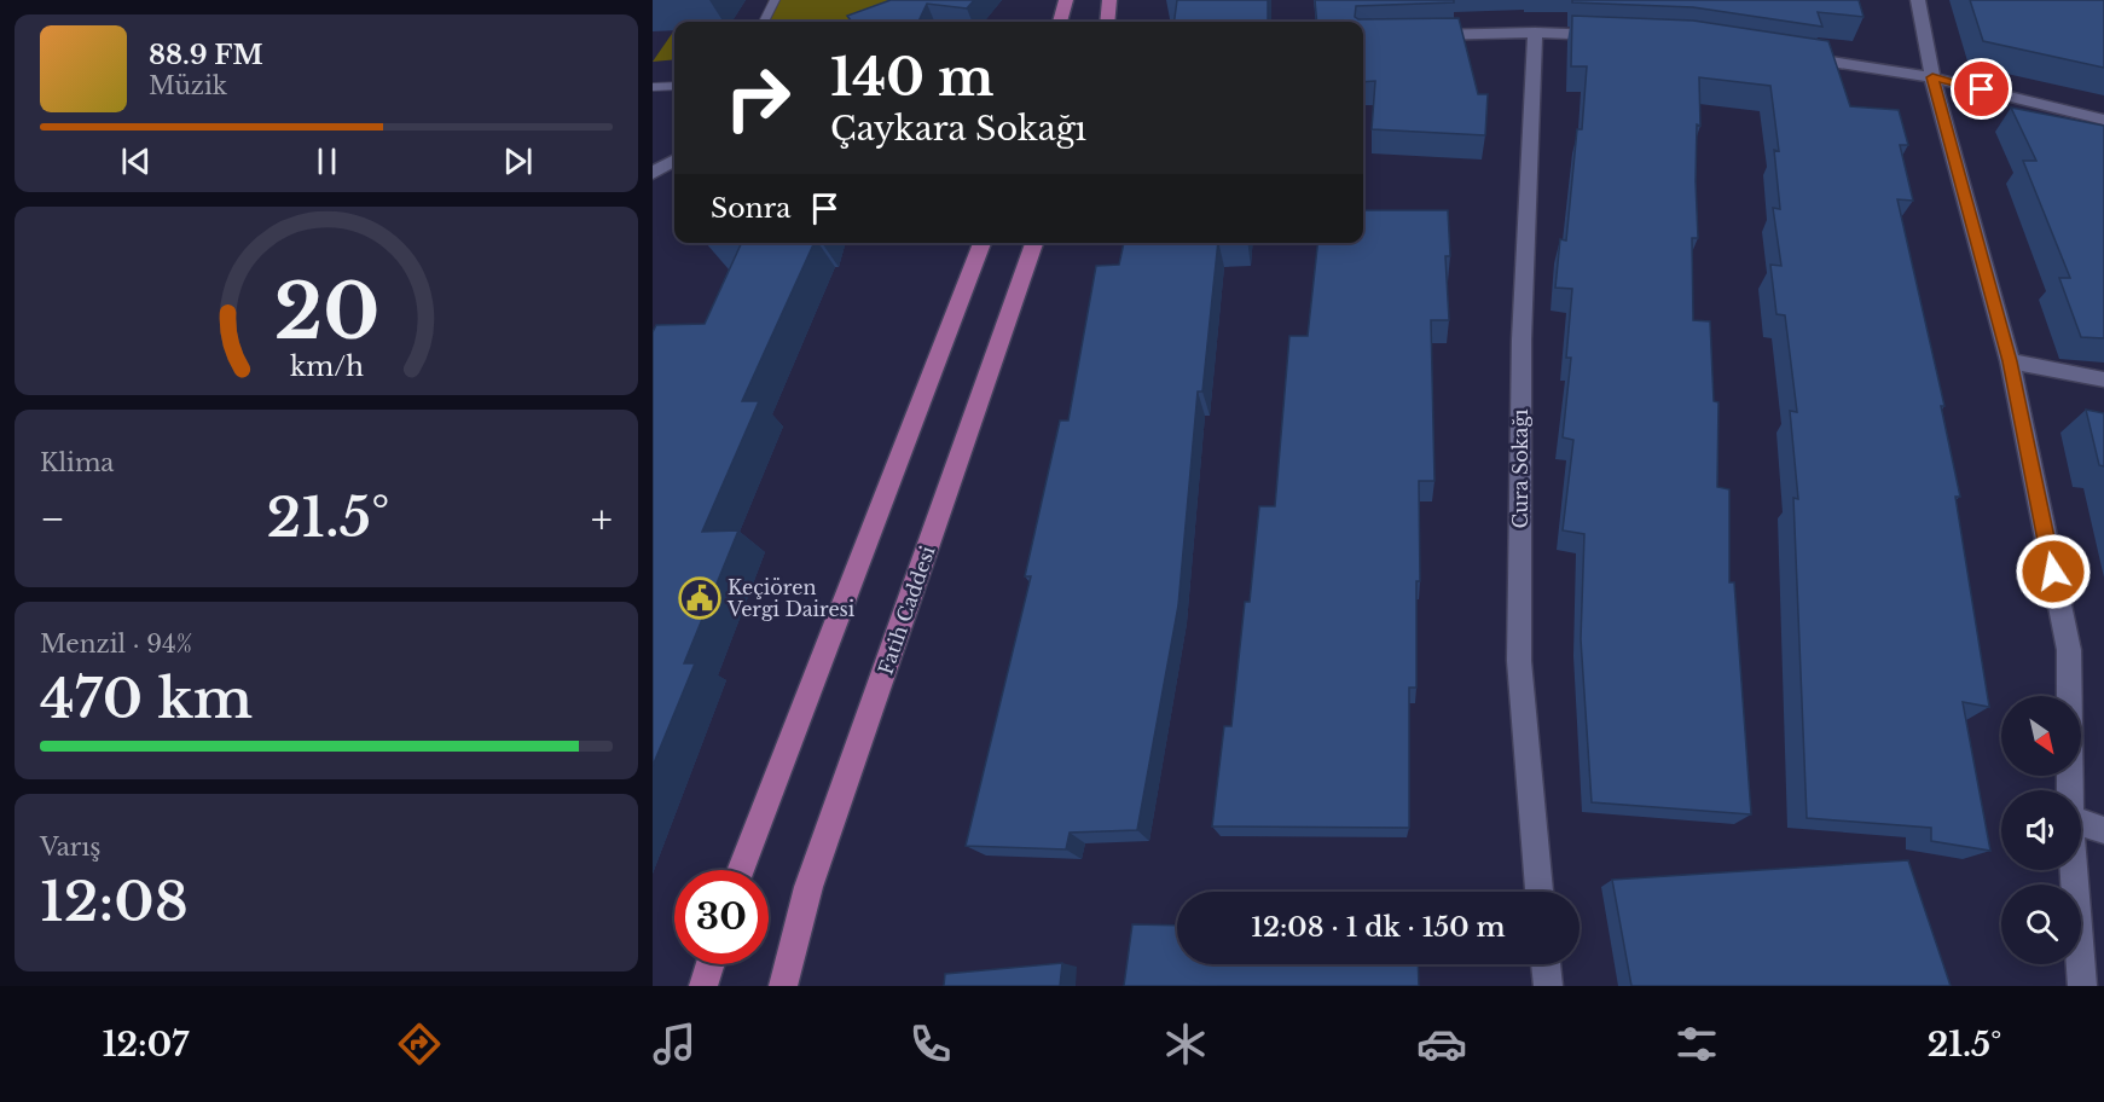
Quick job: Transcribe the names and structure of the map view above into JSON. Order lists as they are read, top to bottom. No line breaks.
{"streets":{"main road":["Fatih Caddesi"],"street":["Cura Sokağı"]},"places":{"public building":["Keçiören Vergi Dairesi"]},"north":"bottom right","page":{"turn":["140 m","Çaykara Sokağı"],"song":["88.9 FM","Müzik"],"then":"Sonra","tile":["Klima",["Menzil · 94%","470 km"],["Varış","12:08"]],"heat":["−","21.5°","+"],"limit":"30","trip":"12:08 · 1 dk · 150 m","tabs":["12:07","21.5°"],"gauge":["20","km/h"]}}
